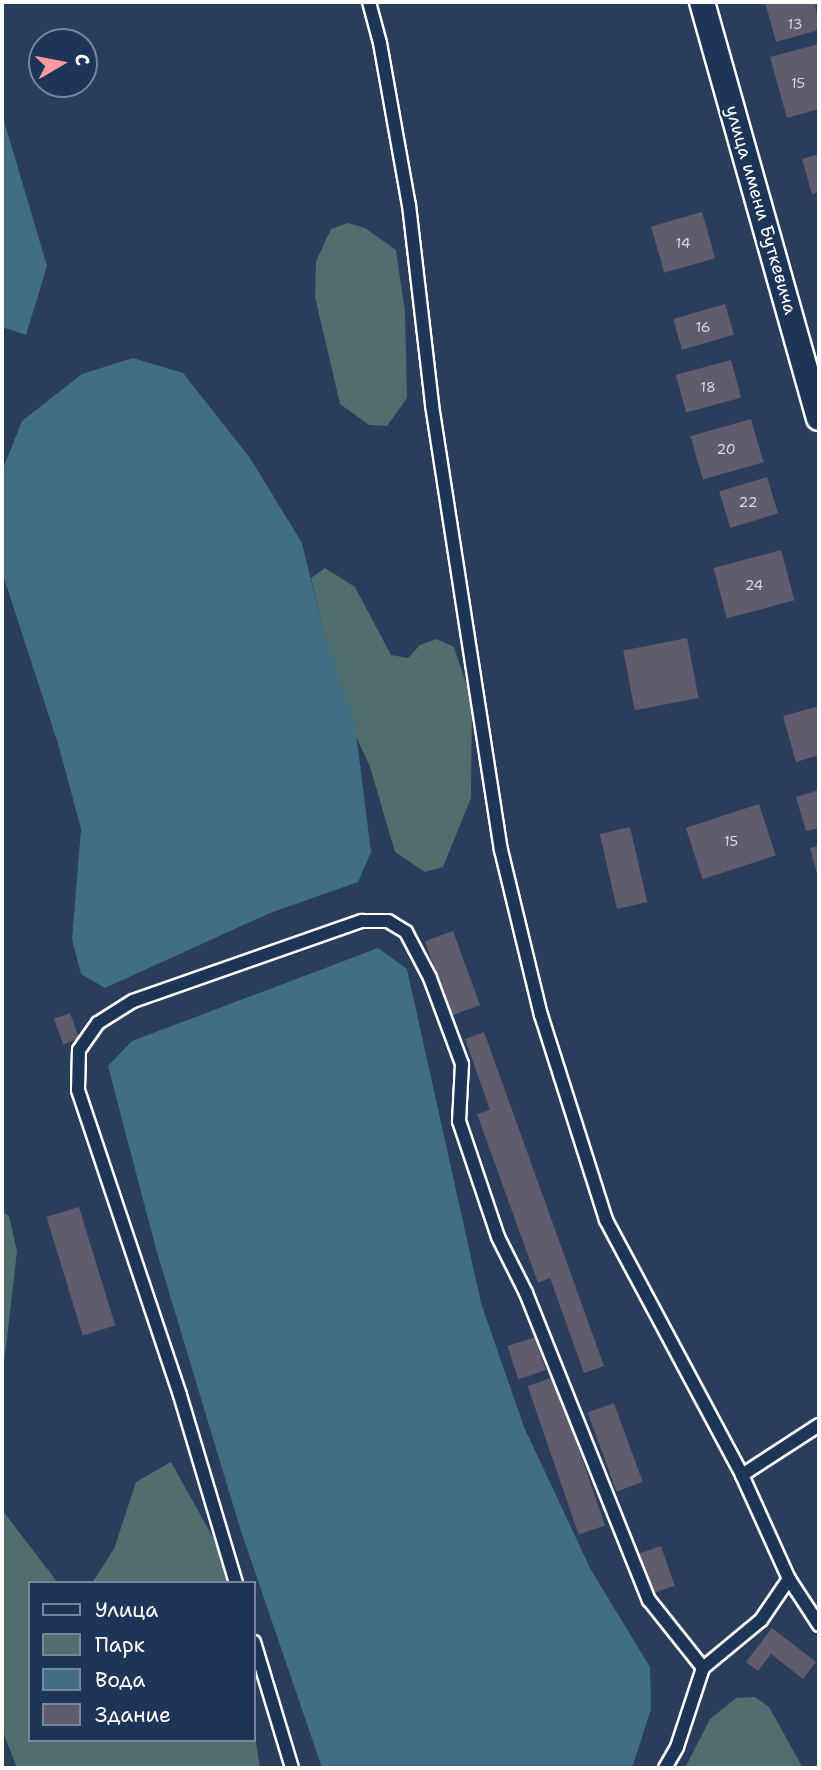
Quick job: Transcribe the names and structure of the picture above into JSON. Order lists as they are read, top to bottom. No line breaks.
{"streets":{"street":["улица имени Буткевича"]},"house_numbers":["13","15","14","16","18","20","22","24","15"],"legend":["Улица","Парк","Вода","Здание"],"north":"right"}
